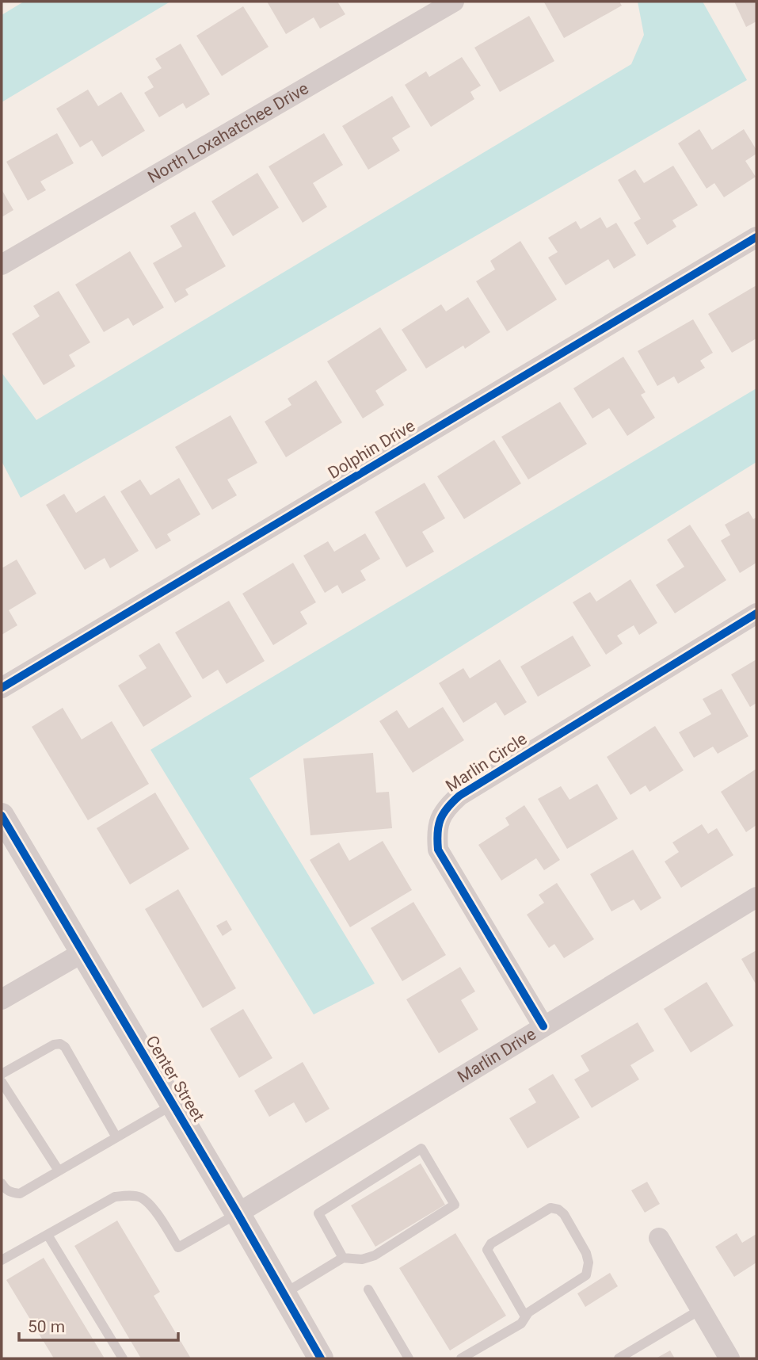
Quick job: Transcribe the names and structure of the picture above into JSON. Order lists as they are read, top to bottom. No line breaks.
{"streets":{"street":["North Loxahatchee Drive","Dolphin Drive","Marlin Circle","Marlin Drive","Center Street"]},"crossings":[["Marlin Circle","Marlin Drive"],["Marlin Drive","Center Street"]],"scale_bar":"50 m"}
